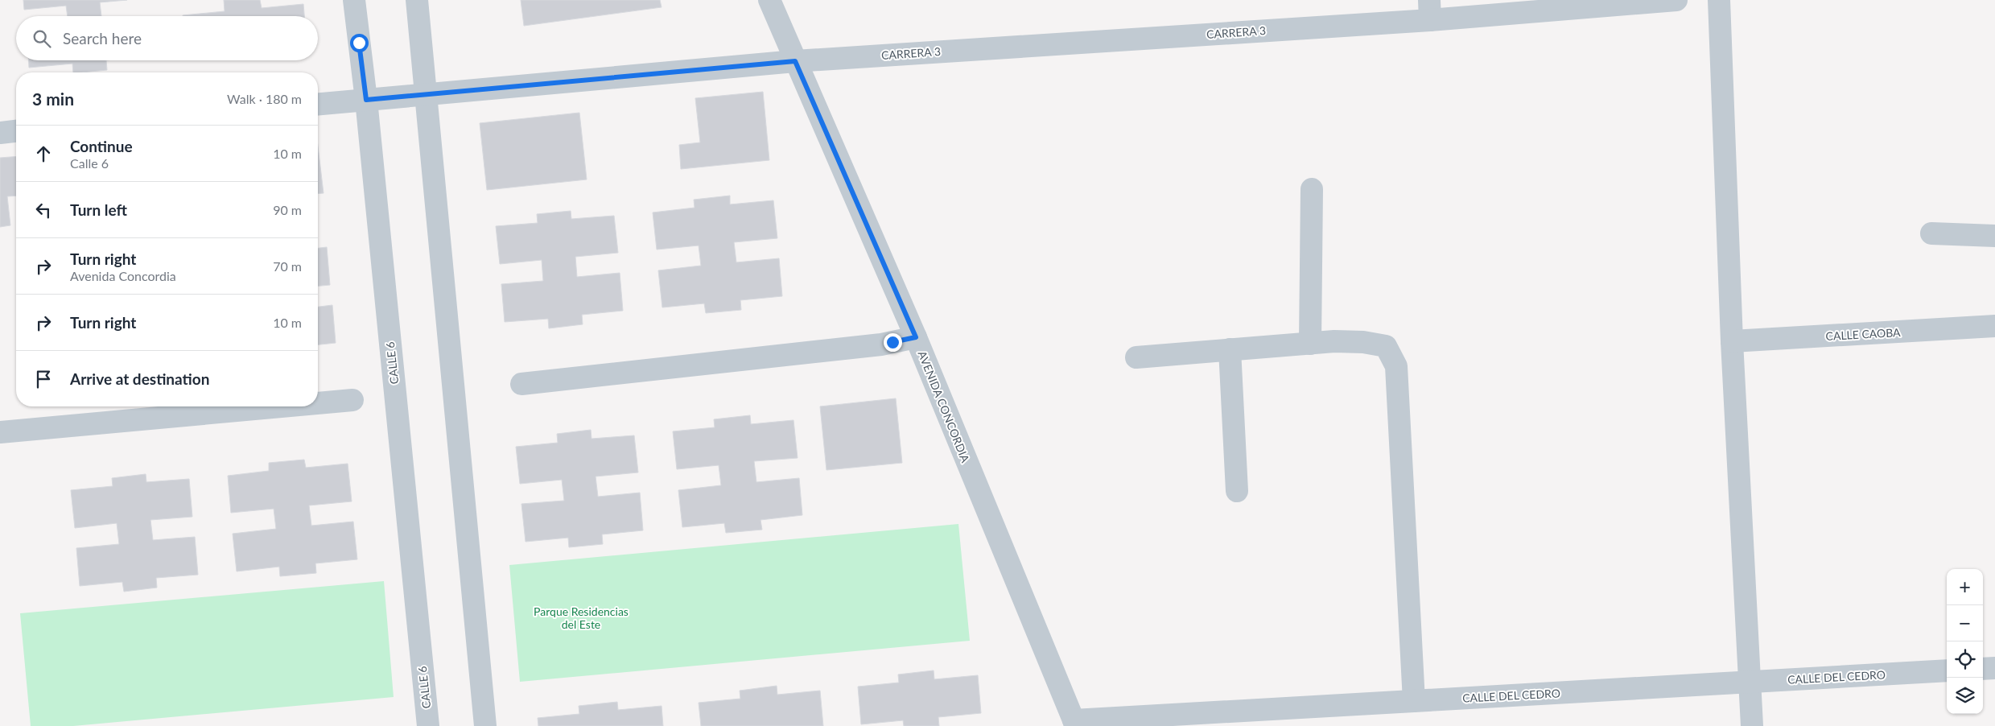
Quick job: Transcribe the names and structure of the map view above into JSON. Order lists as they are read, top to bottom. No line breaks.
{"streets":{"street":["CARRERA 3","CALLE CAOBA","CALLE 6","AVENIDA CONCORDIA","CALLE DEL CEDRO"]},"crossings":[["CARRERA 3","CALLE 6"],["CARRERA 3","AVENIDA CONCORDIA"],["AVENIDA CONCORDIA","CALLE DEL CEDRO"]],"parks":["Parque Residencias del Este"],"page":{"search":"Search here","heading":["3 min","Walk · 180 m"],"list":[["Continue","Calle 6","10 m"],["Turn left","90 m"],["Turn right","Avenida Concordia","70 m"],["Turn right","10 m"],"Arrive at destination"],"map_buttons":["+","−"]}}
